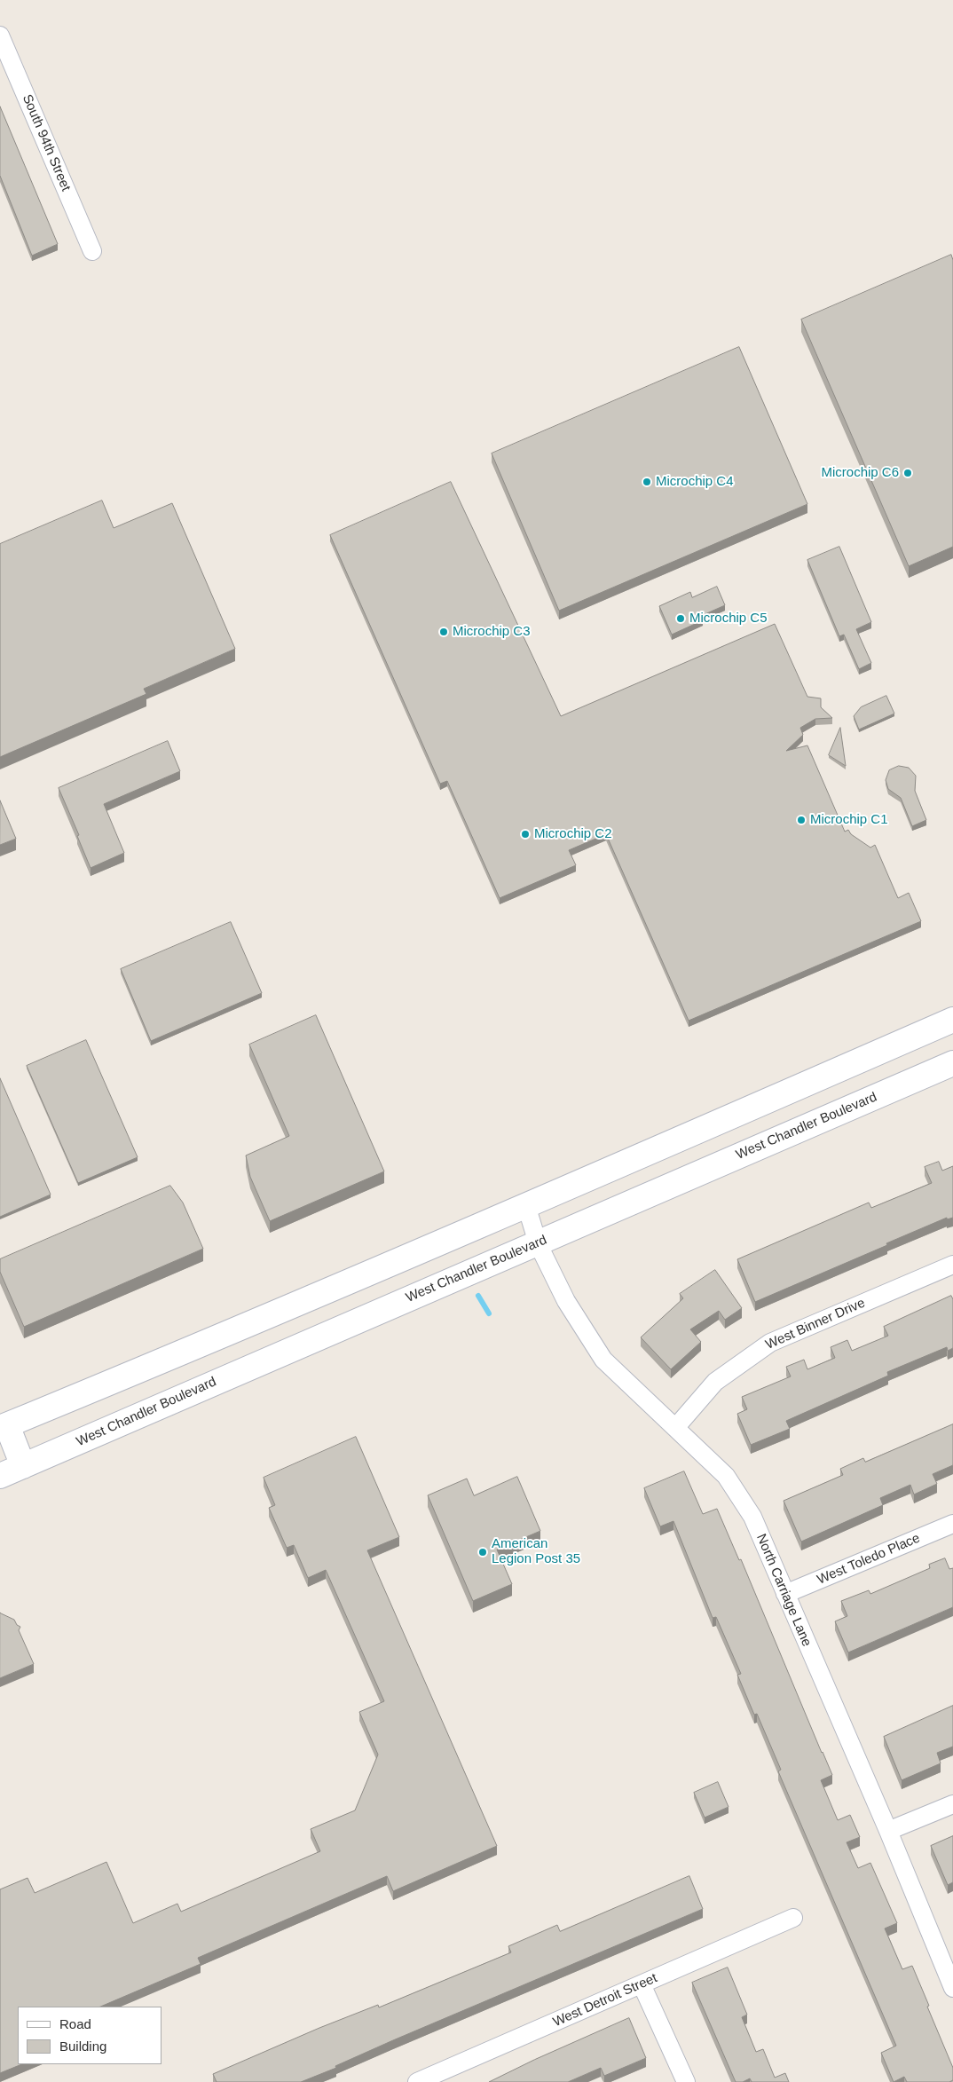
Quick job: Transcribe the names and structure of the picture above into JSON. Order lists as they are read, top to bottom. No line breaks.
{"streets":{"main road":["West Chandler Boulevard"],"street":["South 94th Street","West Binner Drive","West Toledo Place","North Carriage Lane","West Detroit Street"]},"crossings":[["West Chandler Boulevard","North Carriage Lane"],["West Binner Drive","North Carriage Lane"],["West Toledo Place","North Carriage Lane"]],"places":["Microchip C6","Microchip C4","Microchip C5","Microchip C3","Microchip C1","Microchip C2","American Legion Post 35"],"legend":["Road","Building"]}
